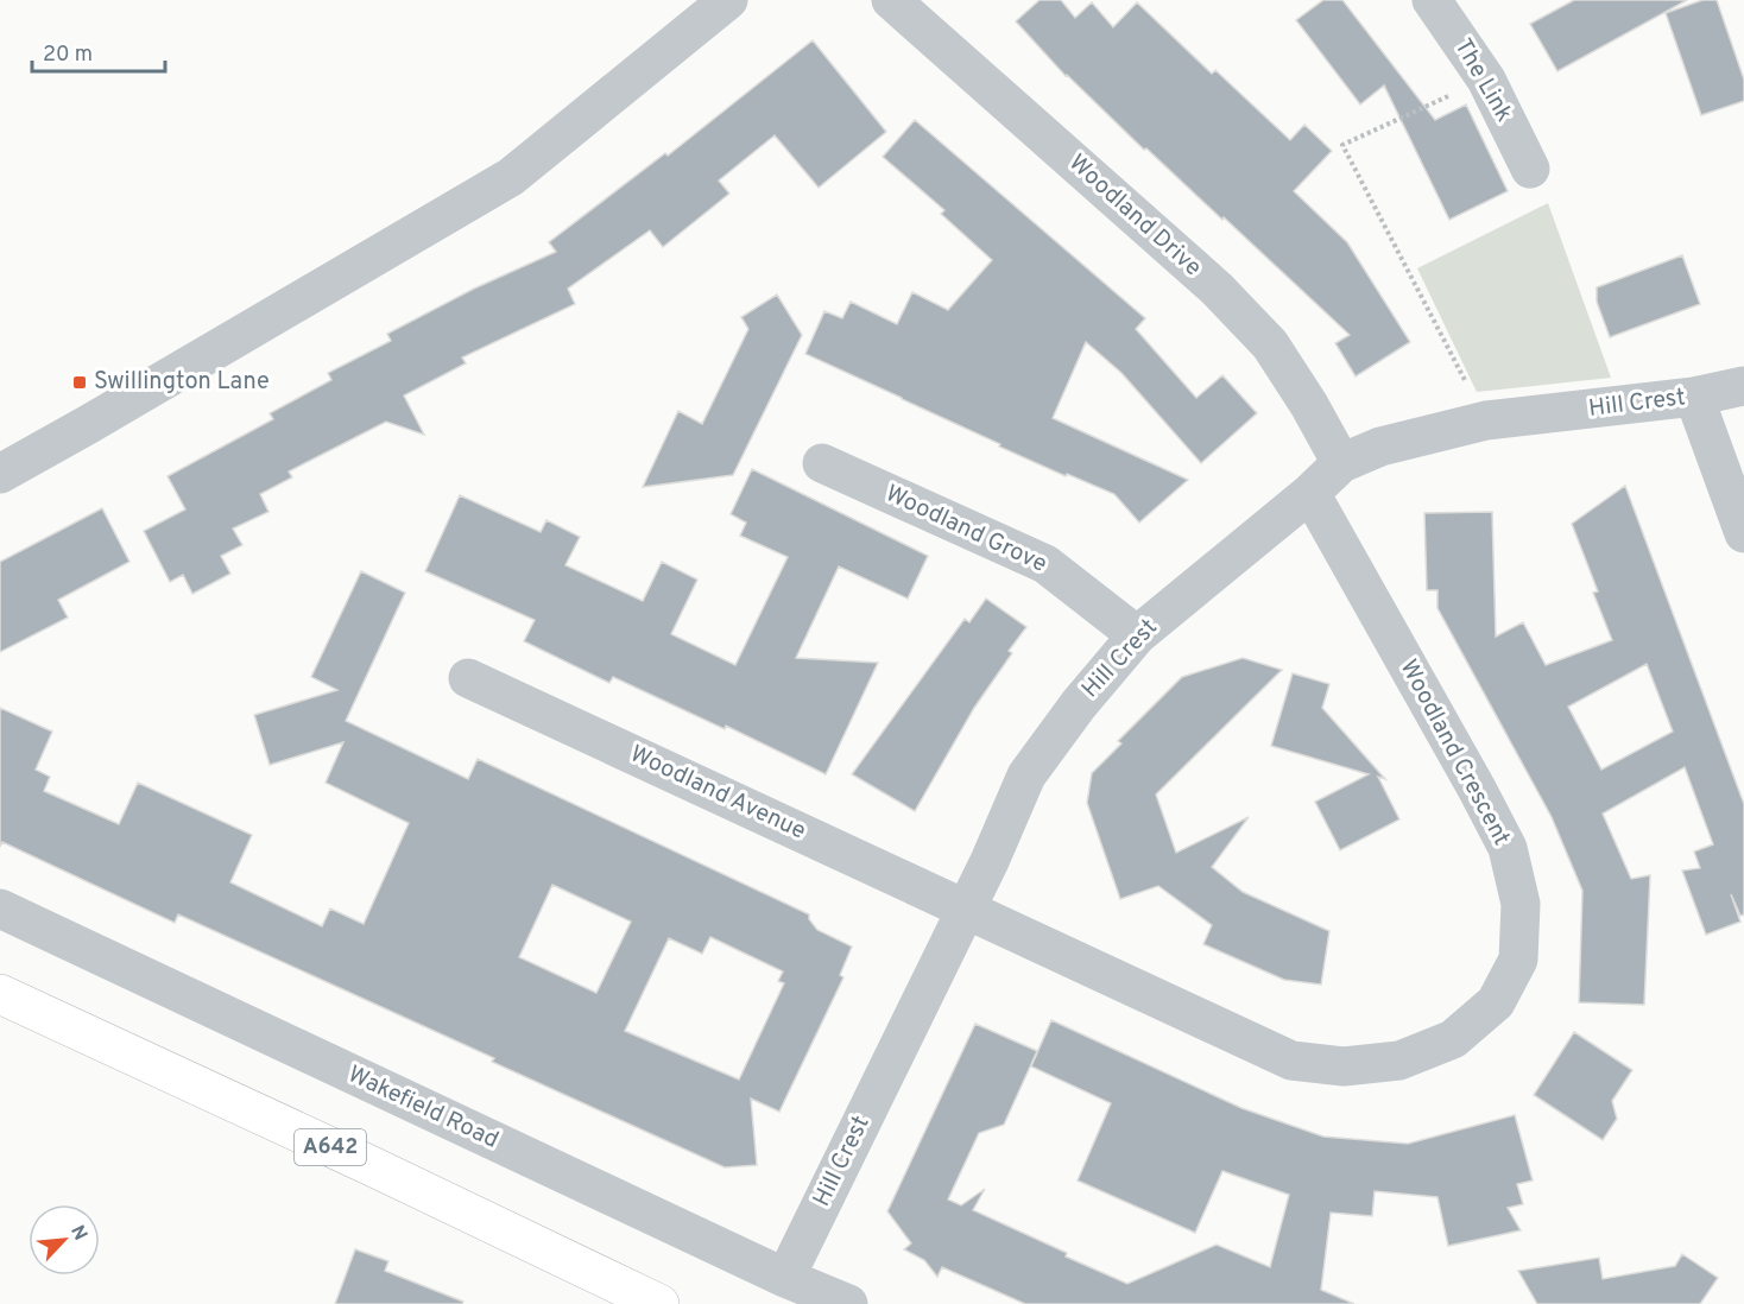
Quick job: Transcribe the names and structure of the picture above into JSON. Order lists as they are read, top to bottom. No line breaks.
{"streets":{"main road":["A642"],"street":["The Link","Woodland Drive","Hill Crest","Woodland Grove","Woodland Crescent","Woodland Avenue","Wakefield Road"]},"crossings":[["Woodland Drive","Hill Crest"],["Hill Crest","Woodland Grove"],["Hill Crest","Woodland Crescent"],["Hill Crest","Woodland Avenue"],["Hill Crest","Wakefield Road"],["Woodland Crescent","Woodland Avenue"]],"places":{"transit":["Swillington Lane"]},"scale_bar":"20 m","north":"top right"}
